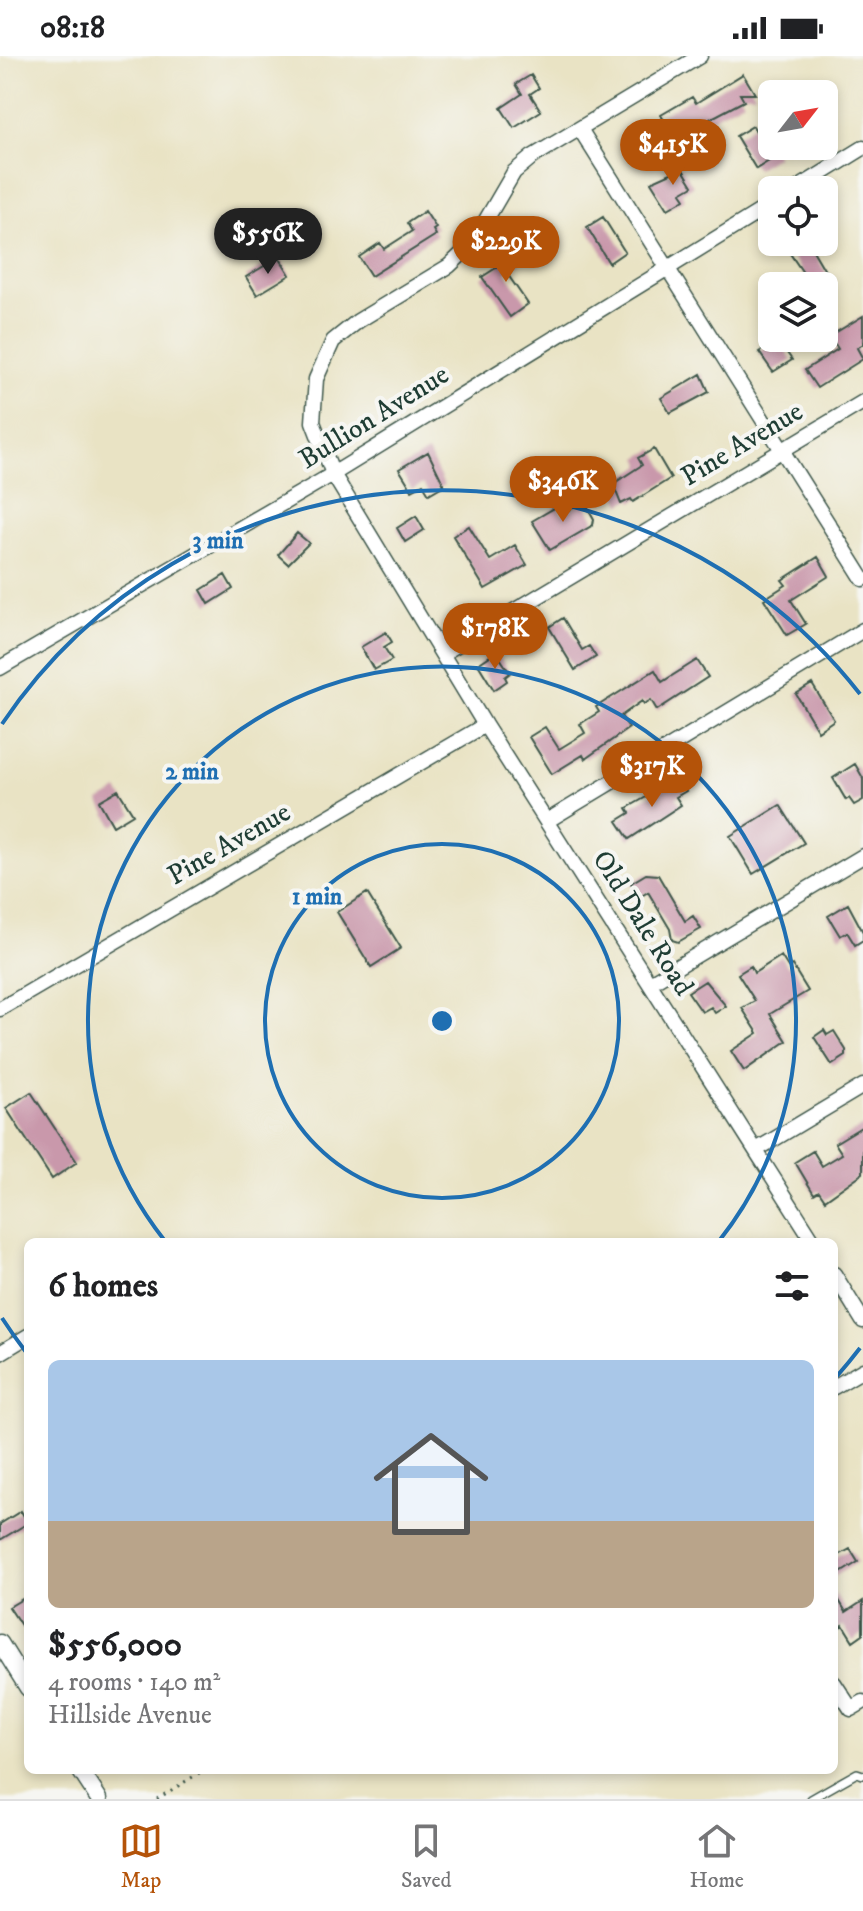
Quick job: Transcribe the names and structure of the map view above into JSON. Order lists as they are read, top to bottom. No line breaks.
{"streets":{"street":["Bullion Avenue","Pine Avenue","Old Dale Road"]},"crossings":[["Bullion Avenue","Old Dale Road"],["Pine Avenue","Old Dale Road"]],"north":"top right","page":{"status":"08:18","price":["$415K","$556K","$229K","$346K","$178K","$317K"],"heading":"6 homes","list":[{"name":"$556,000","note":"4 rooms · 140 m² · Hillside Avenue"}],"tabs":["Map","Saved","Home"]},"rings":["3 min","2 min","1 min"]}
